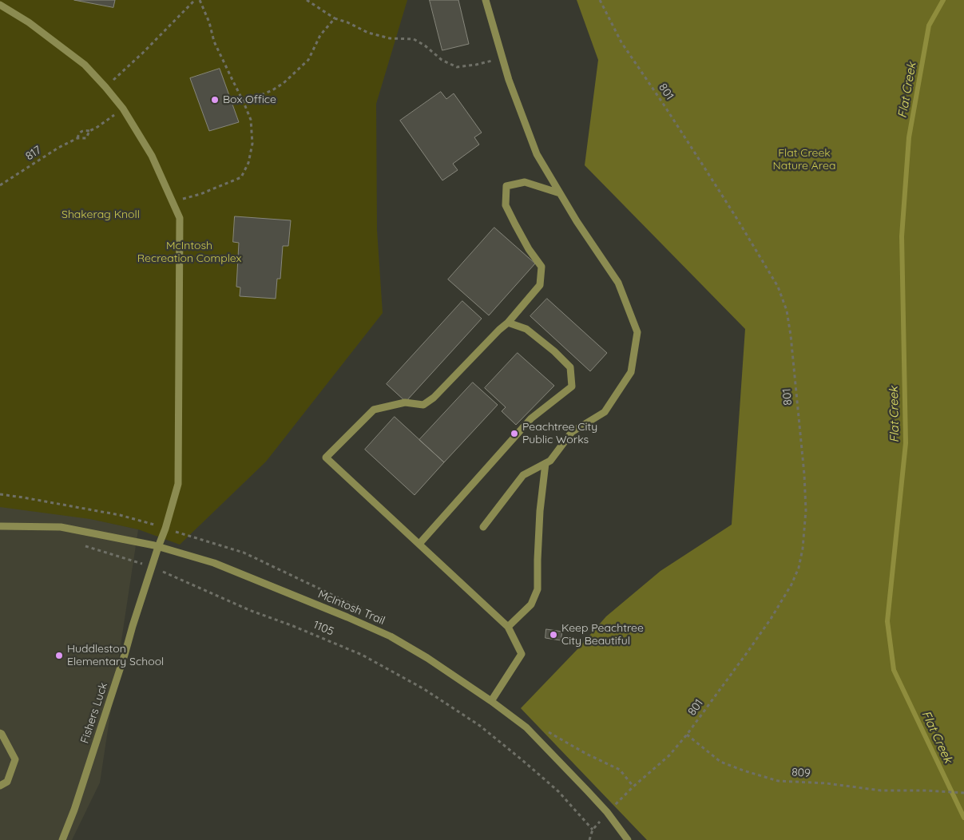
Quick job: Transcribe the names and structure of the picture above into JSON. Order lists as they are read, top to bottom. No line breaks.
{"streets":{"street":["McIntosh Trail","Fishers Luck"],"path":["801","817","1105","809"]},"crossings":[["801","809"],["817","Fishers Luck"],["McIntosh Trail","Fishers Luck"],["1105","Fishers Luck"]],"water":["Flat Creek"],"parks":["Flat Creek Nature Area","Shakerag Knoll","McIntosh Recreation Complex"],"places":["Box Office","Peachtree City Public Works","Keep Peachtree City Beautiful","Huddleston Elementary School"]}
